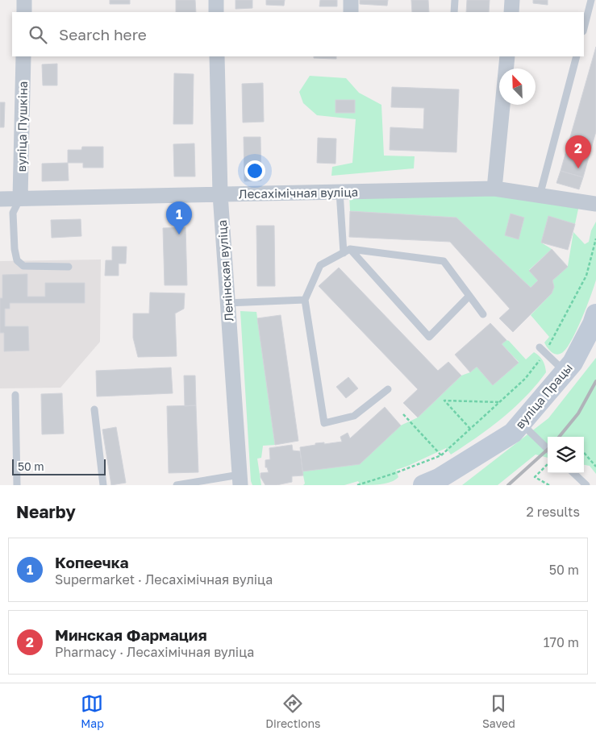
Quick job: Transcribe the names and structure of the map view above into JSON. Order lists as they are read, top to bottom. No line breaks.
{"streets":{"main road":["вуліца Працы"],"street":["вуліца Пушкіна","Лесахімічная вуліца","Ленінская вуліца"]},"crossings":[["вуліца Пушкіна","Лесахімічная вуліца"],["Лесахімічная вуліца","Ленінская вуліца"]],"scale_bar":"50 m","north":"top left","page":{"search":"Search here","pins":["2","1"],"scale":"50 m","heading":["Nearby","2 results"],"list":[{"mark":"1","name":"Копеечка","note":"Supermarket · Лесахімічная вуліца","value":"50 m"},{"mark":"2","name":"Минская Фармация","note":"Pharmacy · Лесахімічная вуліца","value":"170 m"}],"nav":["Map","Directions","Saved"]}}
